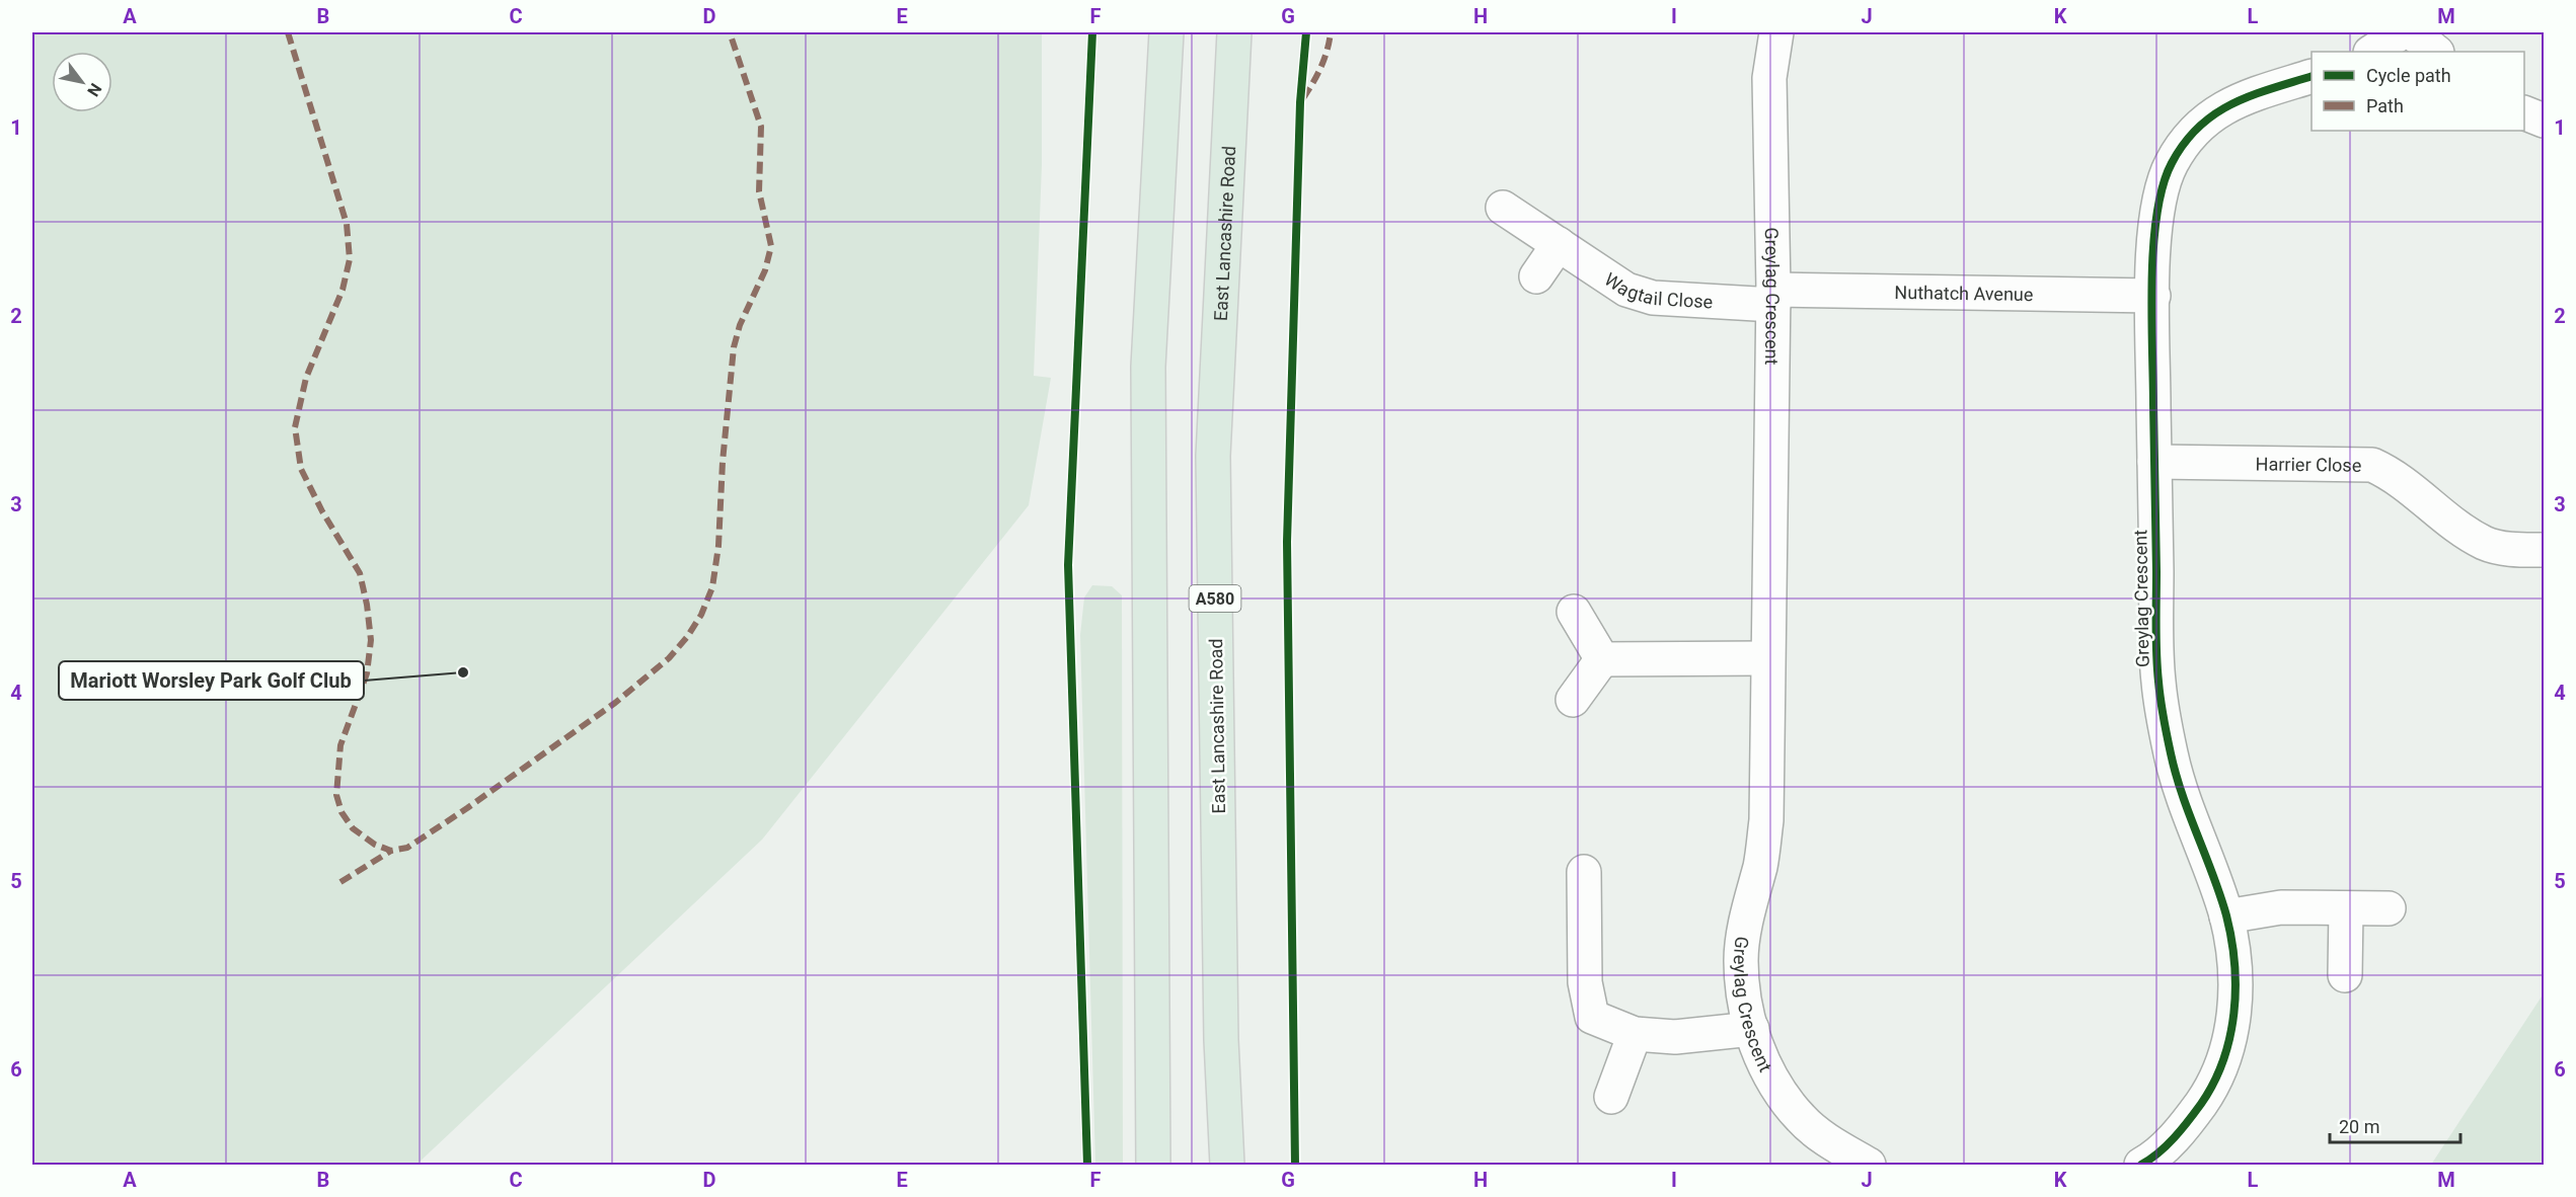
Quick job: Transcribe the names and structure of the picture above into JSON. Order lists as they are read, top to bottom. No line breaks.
{"streets":{"highway":["East Lancashire Road","A580"],"street":["Wagtail Close","Nuthatch Avenue","Greylag Crescent","Harrier Close"]},"crossings":[["Wagtail Close","Nuthatch Avenue"],["Wagtail Close","Greylag Crescent"],["Nuthatch Avenue","Greylag Crescent"],["Greylag Crescent","Harrier Close"]],"places":["Mariott Worsley Park Golf Club"],"legend":["Cycle path","Path"],"scale_bar":"20 m","north":"bottom right","grid":{"columns":["A","B","C","D","E","F","G","H","I","J","K","L","M"],"rows":["1","2","3","4","5","6"]}}
